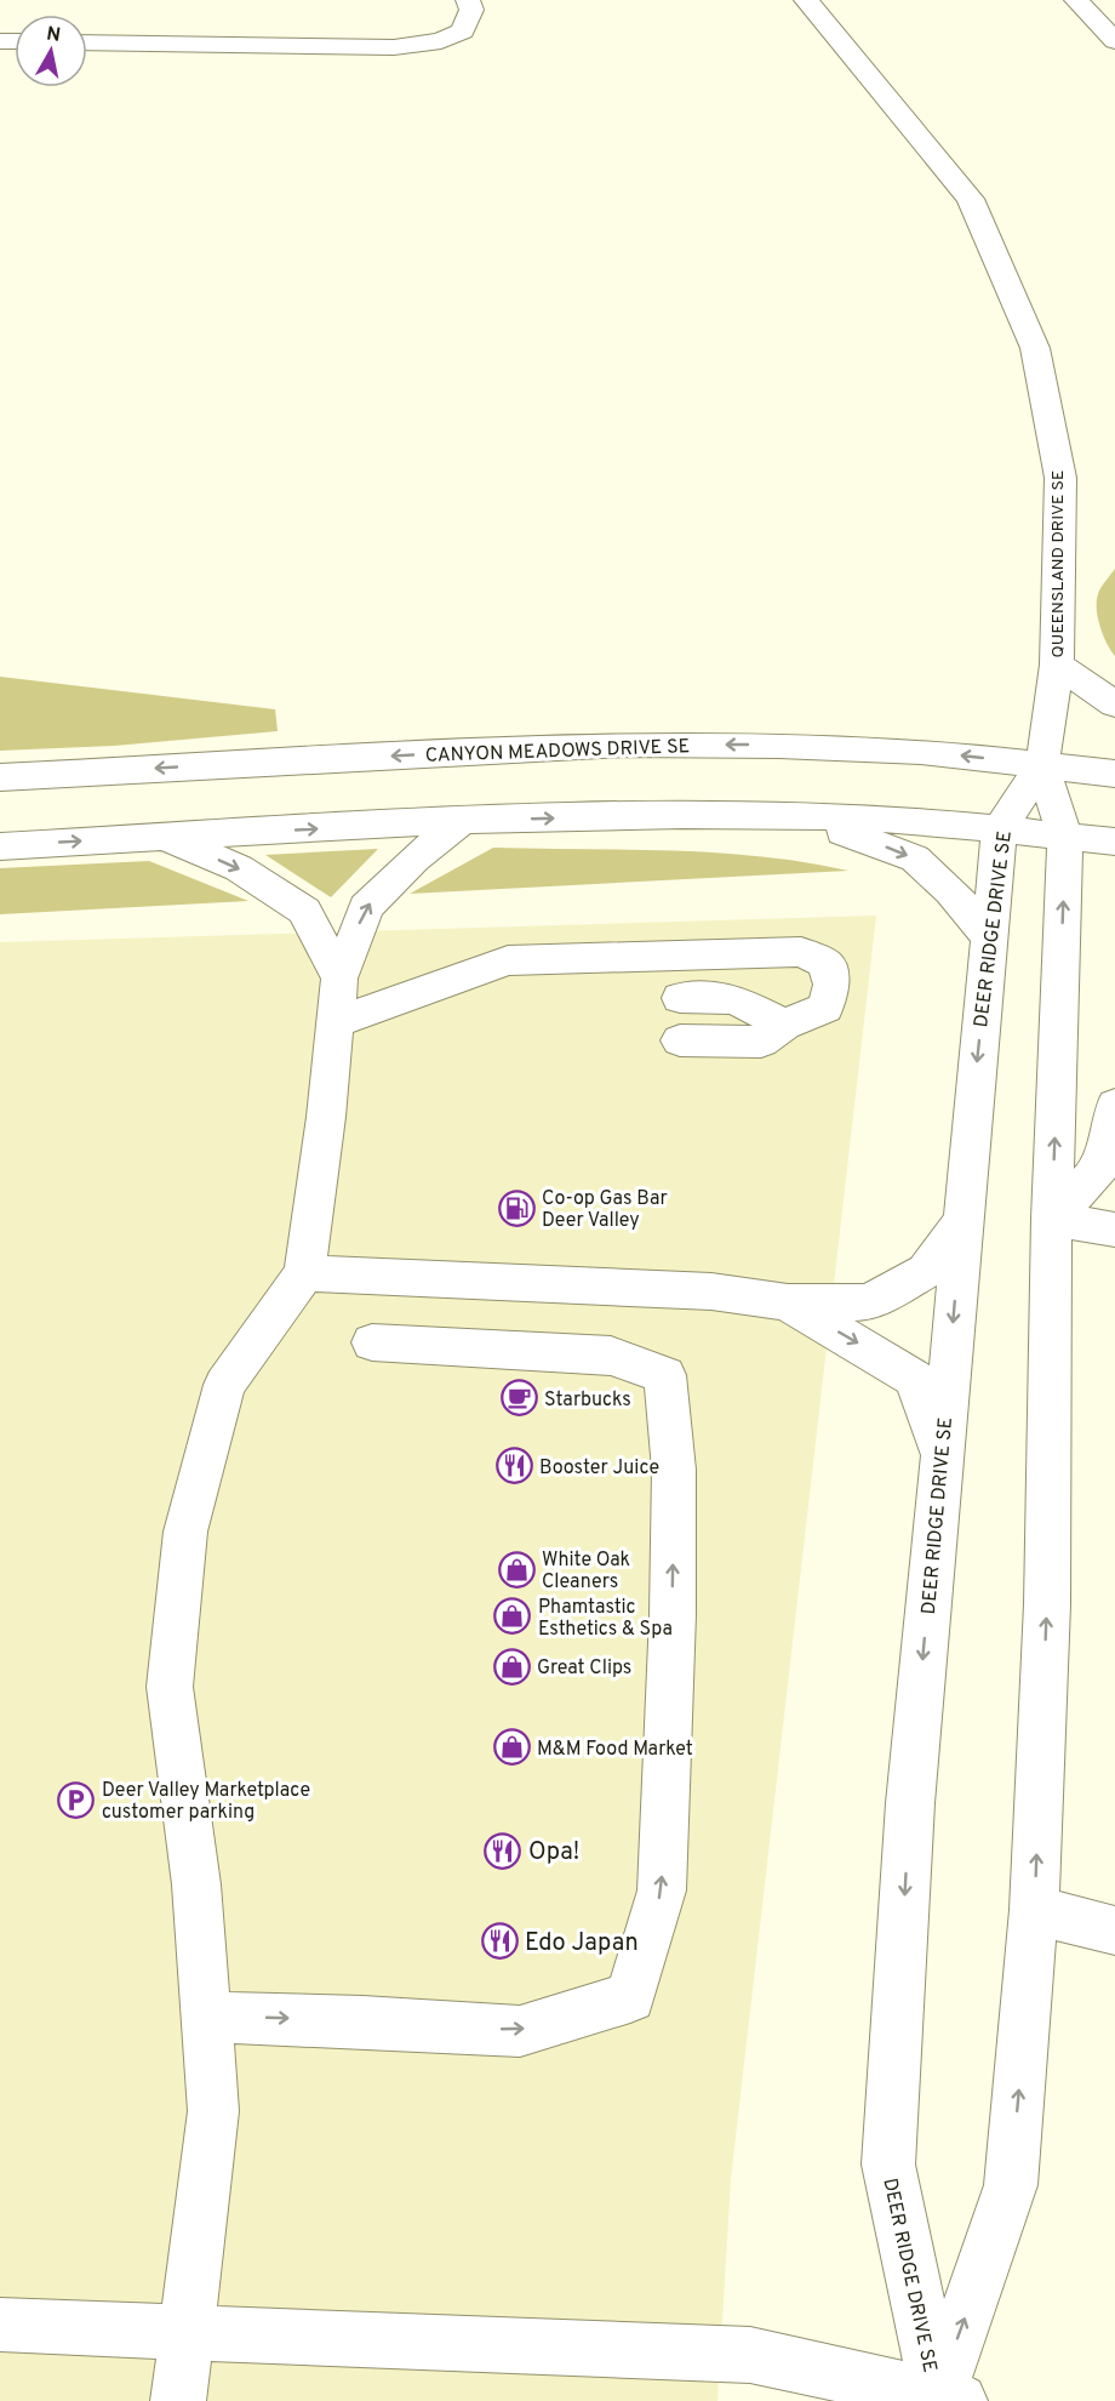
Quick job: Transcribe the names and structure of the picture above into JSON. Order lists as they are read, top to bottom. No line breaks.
{"streets":{"street":["QUEENSLAND DRIVE SE","CANYON MEADOWS DRIVE SE","DEER RIDGE DRIVE SE"]},"crossings":[["QUEENSLAND DRIVE SE","CANYON MEADOWS DRIVE SE"],["QUEENSLAND DRIVE SE","DEER RIDGE DRIVE SE"],["CANYON MEADOWS DRIVE SE","DEER RIDGE DRIVE SE"]],"places":{"fuel station":["Co-op Gas Bar Deer Valley"],"cafe":["Starbucks"],"restaurant":["Booster Juice","Opa!","Edo Japan"],"shop":["White Oak Cleaners","Phamtastic Esthetics & Spa","Great Clips","M&M Food Market"],"parking":["Deer Valley Marketplace customer parking"]},"north":"top"}
